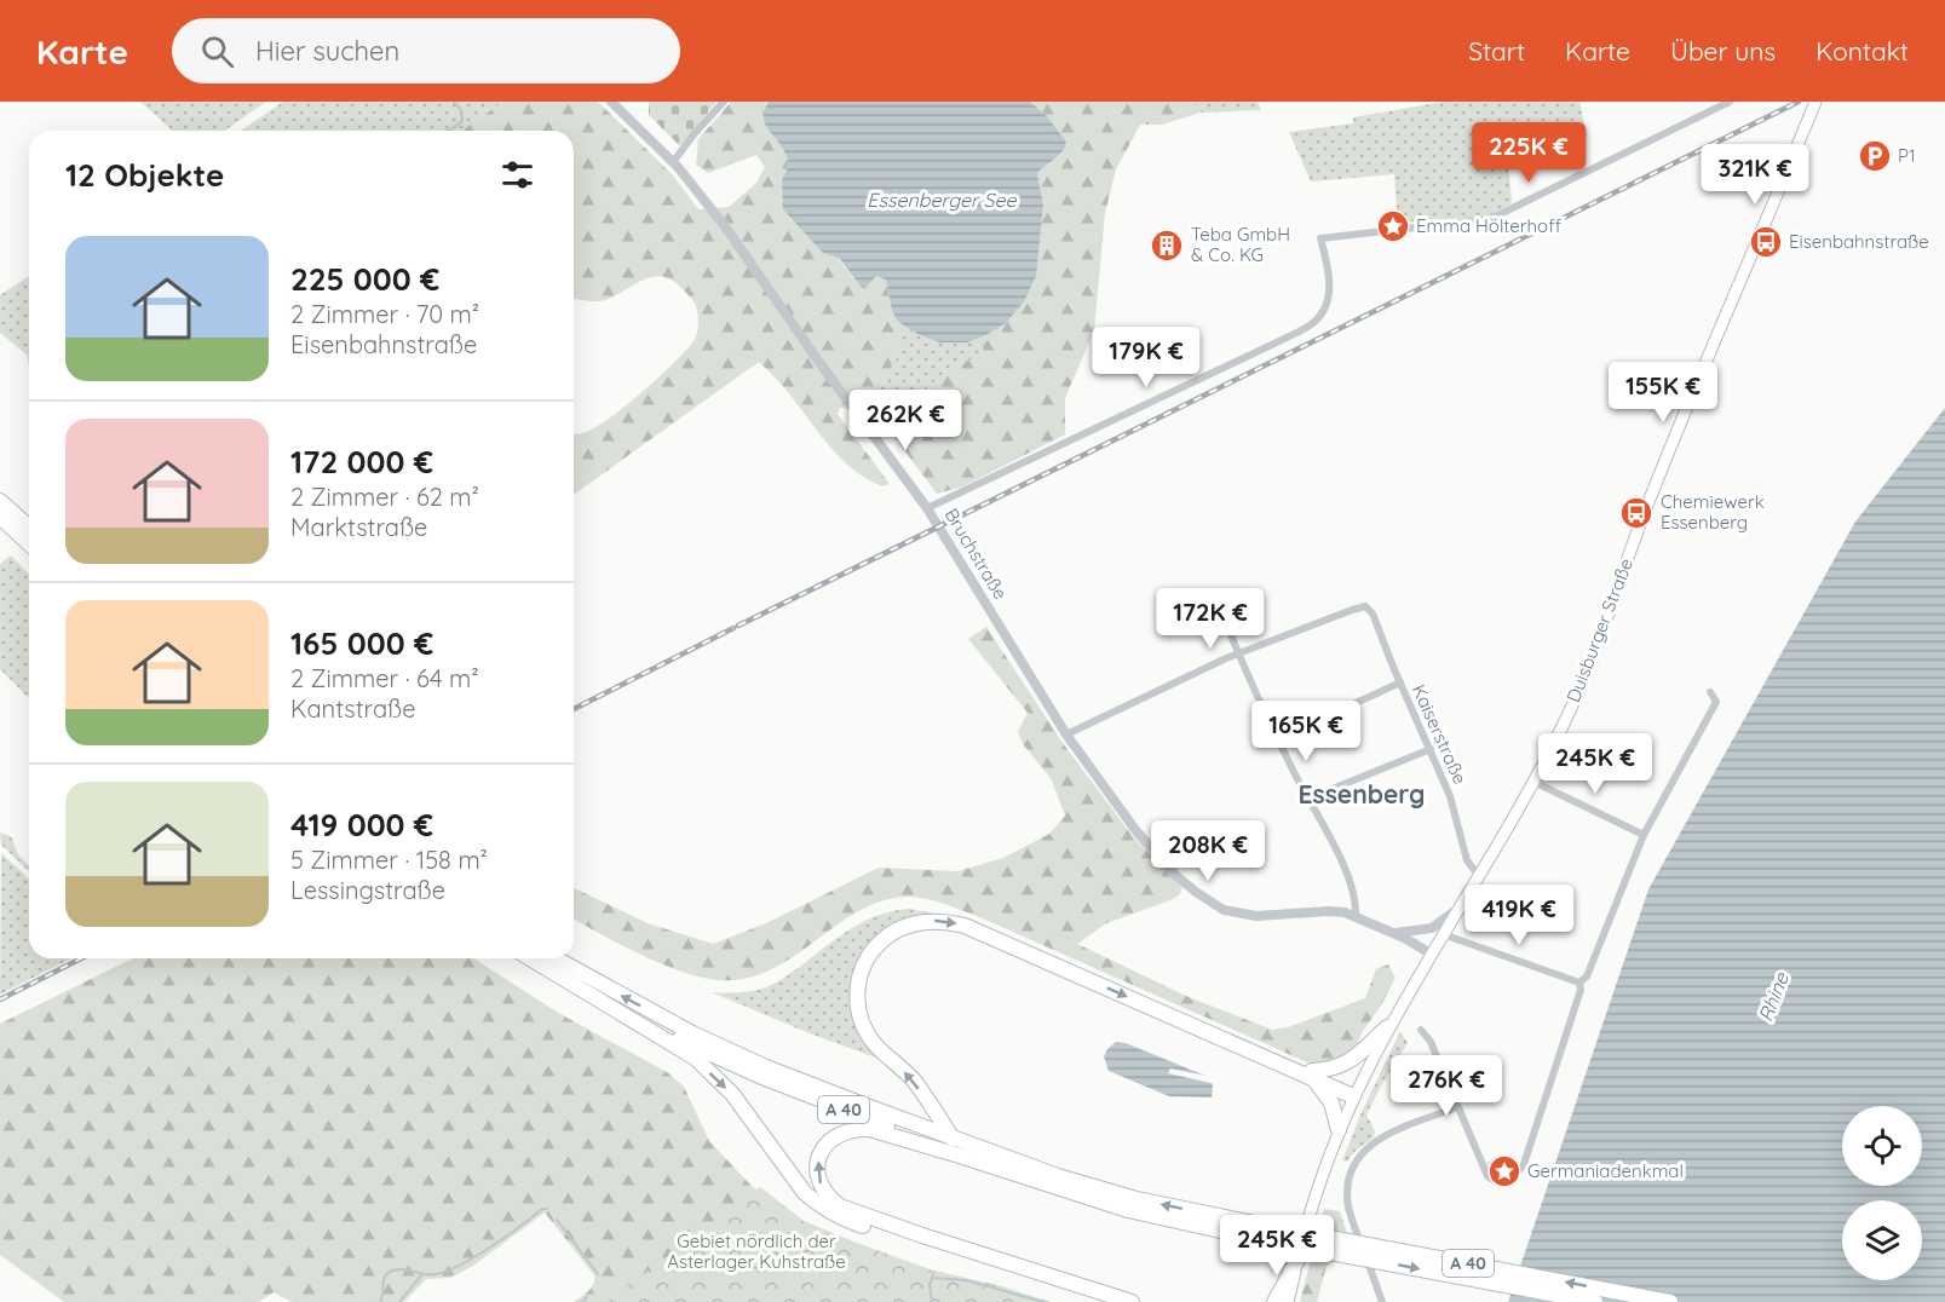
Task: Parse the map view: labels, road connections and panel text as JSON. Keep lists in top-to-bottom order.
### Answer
{
  "streets": {
    "highway": ["A 40"],
    "main road": ["Duisburger Straße"],
    "street": ["Bruchstraße", "Kaiserstraße"]
  },
  "crossings": [
    ["Duisburger Straße", "Kaiserstraße"]
  ],
  "districts": ["Essenberg"],
  "water": ["Essenberger See", "Rhine"],
  "parks": ["Gebiet nördlich der Asterlager Kuhstraße"],
  "places": {
    "parking": ["P1"],
    "place": ["Emma Hölterhoff", "Germaniadenkmal"],
    "bus stop": ["Eisenbahnstraße", "Chemiewerk Essenberg"],
    "building": ["Teba GmbH & Co. KG"]
  },
  "page": {
    "header": "Karte",
    "search": "Hier suchen",
    "nav": [
      "Start",
      "Karte",
      "Über uns",
      "Kontakt"
    ],
    "price": [
      "225K €",
      "321K €",
      "179K €",
      "155K €",
      "262K €",
      "172K €",
      "165K €",
      "245K €",
      "208K €",
      "419K €",
      "276K €",
      "245K €"
    ],
    "heading": "12 Objekte",
    "list": [
      {
        "name": "225 000 €",
        "note": "2 Zimmer · 70 m² · Eisenbahnstraße"
      },
      {
        "name": "172 000 €",
        "note": "2 Zimmer · 62 m² · Marktstraße"
      },
      {
        "name": "165 000 €",
        "note": "2 Zimmer · 64 m² · Kantstraße"
      },
      {
        "name": "419 000 €",
        "note": "5 Zimmer · 158 m² · Lessingstraße"
      }
    ]
  }
}
